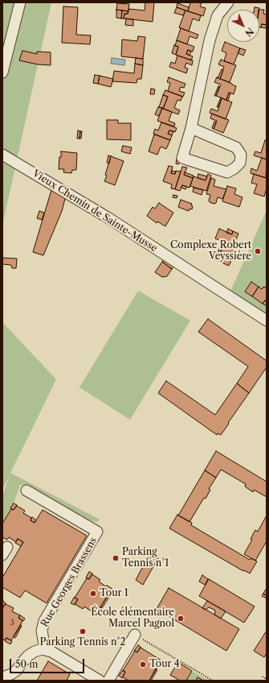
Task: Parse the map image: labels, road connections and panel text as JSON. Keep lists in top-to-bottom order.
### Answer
{
  "streets": {
    "street": ["Vieux Chemin de Sainte-Musse", "Rue Georges Brassens"]
  },
  "places": [
    "Complexe Robert Veyssière",
    "Parking Tennis n°1",
    "Tour 1",
    "École élémentaire Marcel Pagnol",
    "Parking Tennis n°2",
    "Tour 4"
  ],
  "house_numbers": ["3"],
  "scale_bar": "50 m",
  "north": "bottom right"
}
